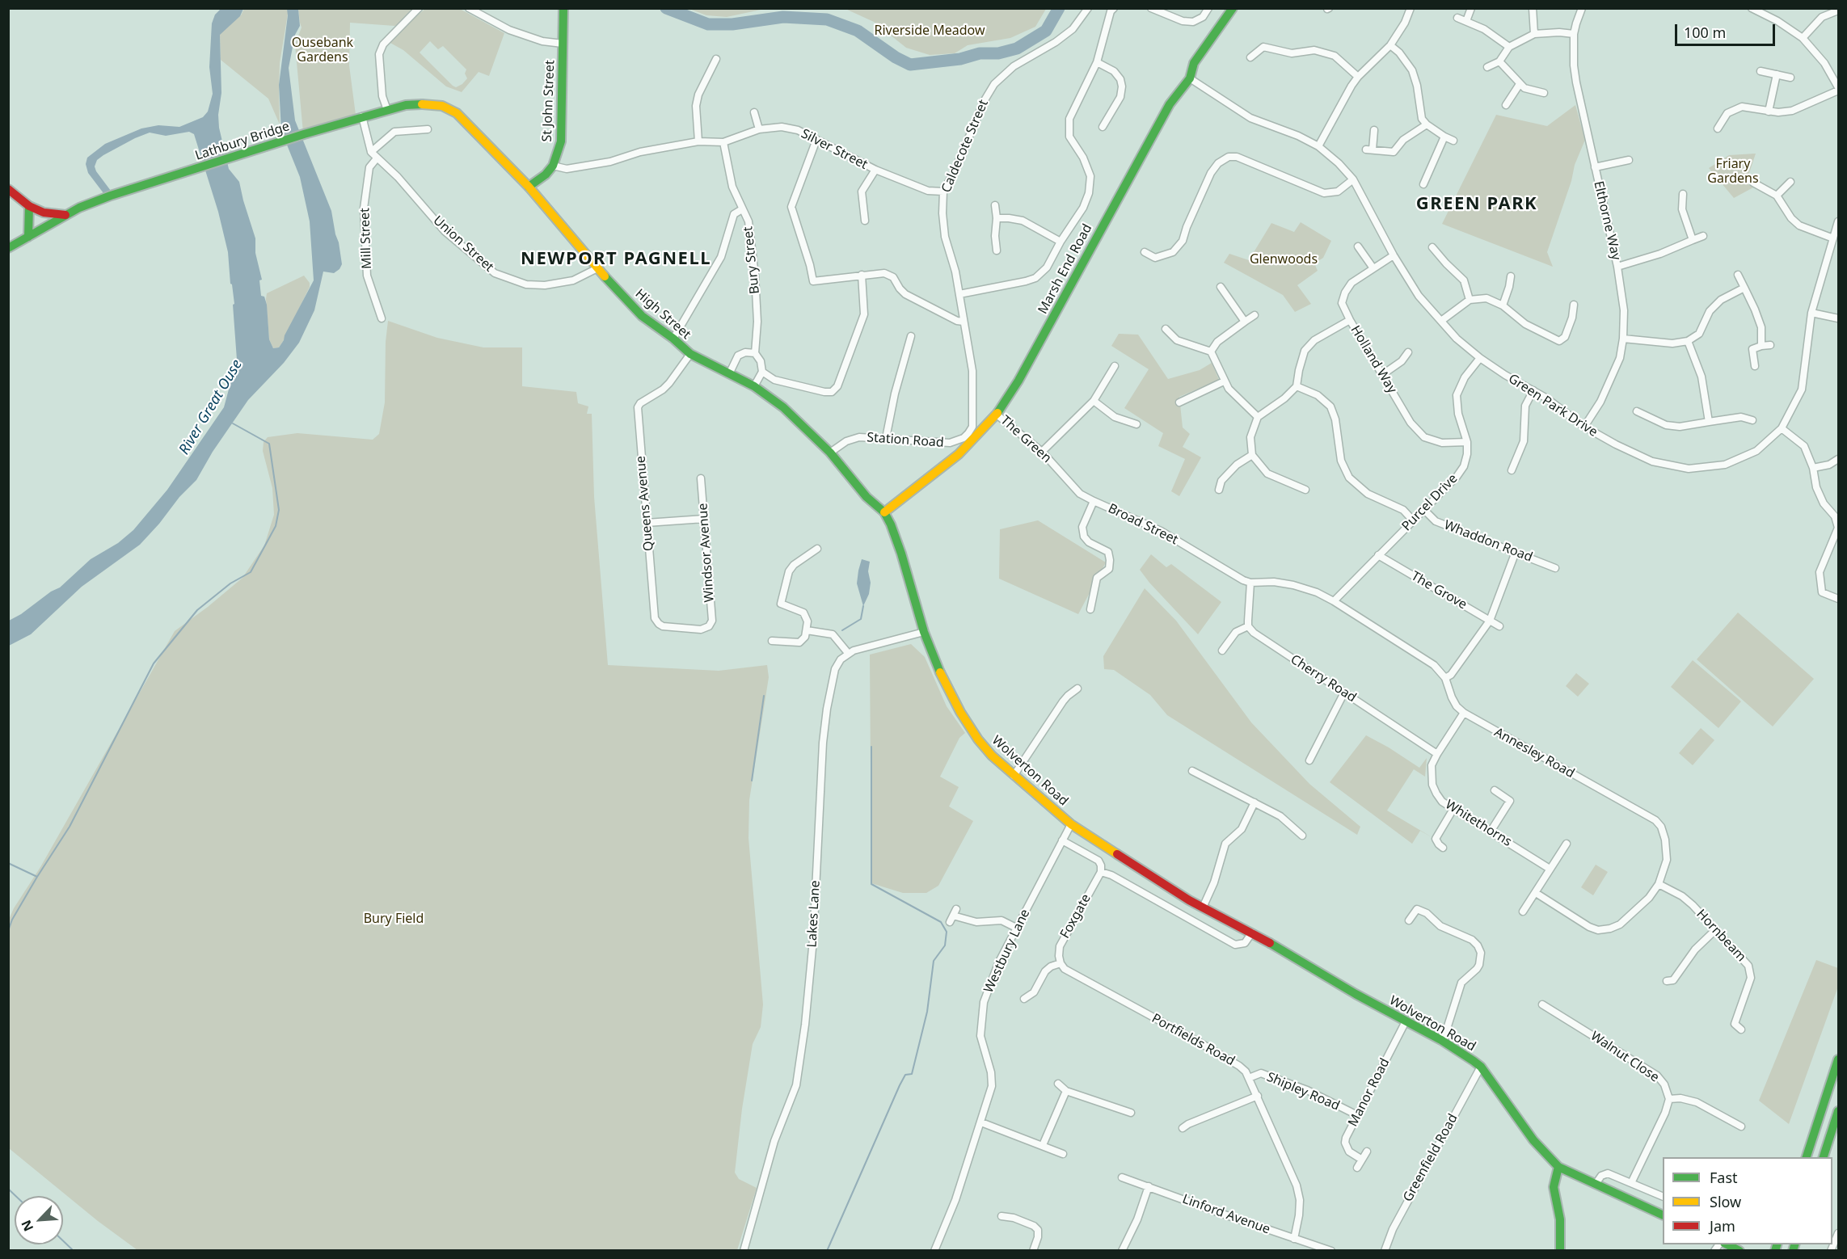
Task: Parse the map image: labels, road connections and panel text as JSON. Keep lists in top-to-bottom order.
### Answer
{
  "streets": {
    "main road": [
      "St John Street",
      "Lathbury Bridge",
      "Marsh End Road",
      "High Street",
      "Wolverton Road"
    ],
    "street": [
      "Caldecote Street",
      "Silver Street",
      "Elthorne Way",
      "Mill Street",
      "Union Street",
      "Bury Street",
      "Holland Way",
      "Green Park Drive",
      "The Green",
      "Station Road",
      "Purcel Drive",
      "Queens Avenue",
      "Broad Street",
      "Whaddon Road",
      "Windsor Avenue",
      "The Grove",
      "Cherry Road",
      "Annesley Road",
      "Whitethorns",
      "Lakes Lane",
      "Foxgate",
      "Hornbeam",
      "Westbury Lane",
      "Portfields Road",
      "Walnut Close",
      "Shipley Road",
      "Manor Road",
      "Greenfield Road",
      "Linford Avenue"
    ]
  },
  "crossings": [
    ["St John Street", "Silver Street"],
    ["St John Street", "High Street"],
    ["Lathbury Bridge", "High Street"],
    ["Caldecote Street", "Silver Street"],
    ["Caldecote Street", "Station Road"],
    ["Silver Street", "Bury Street"],
    ["Elthorne Way", "Green Park Drive"],
    ["Mill Street", "Union Street"],
    ["Union Street", "High Street"],
    ["Bury Street", "High Street"],
    ["Marsh End Road", "High Street"],
    ["Marsh End Road", "Green Park Drive"],
    ["Marsh End Road", "The Green"],
    ["Marsh End Road", "Wolverton Road"],
    ["High Street", "Station Road"],
    ["High Street", "Queens Avenue"],
    ["High Street", "Wolverton Road"],
    ["Holland Way", "Green Park Drive"],
    ["Holland Way", "Purcel Drive"],
    ["Green Park Drive", "Purcel Drive"],
    ["The Green", "Broad Street"],
    ["Purcel Drive", "Whaddon Road"],
    ["Purcel Drive", "The Grove"],
    ["Purcel Drive", "Annesley Road"],
    ["Queens Avenue", "Windsor Avenue"],
    ["Broad Street", "Annesley Road"],
    ["Cherry Road", "Whitethorns"],
    ["Annesley Road", "Whitethorns"],
    ["Annesley Road", "Hornbeam"],
    ["Wolverton Road", "Westbury Lane"],
    ["Wolverton Road", "Manor Road"],
    ["Wolverton Road", "Greenfield Road"],
    ["Foxgate", "Portfields Road"],
    ["Portfields Road", "Shipley Road"],
    ["Portfields Road", "Linford Avenue"],
    ["Shipley Road", "Manor Road"]
  ],
  "districts": ["GREEN PARK", "NEWPORT PAGNELL"],
  "water": ["River Great Ouse"],
  "parks": [
    "Riverside Meadow",
    "Ousebank Gardens",
    "Friary Gardens",
    "Glenwoods",
    "Bury Field"
  ],
  "legend": ["Fast", "Slow", "Jam"],
  "scale_bar": "100 m",
  "north": "bottom left"
}
